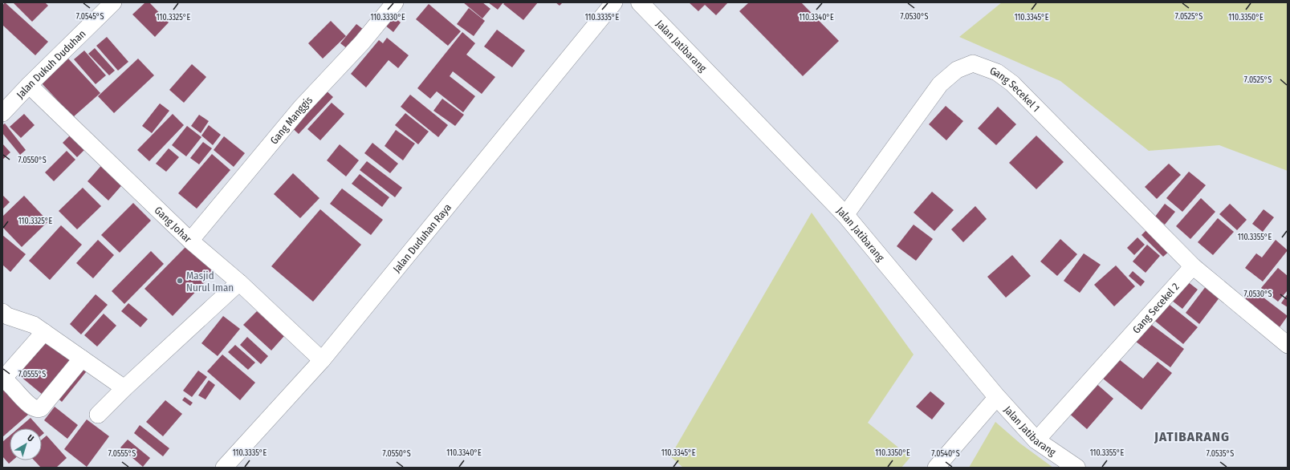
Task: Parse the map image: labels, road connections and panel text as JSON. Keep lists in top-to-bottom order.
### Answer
{
  "streets": {
    "street": [
      "Jalan Jatibarang",
      "Jalan Dukuh Duduhan",
      "Gang Secekel 1",
      "Gang Manggis",
      "Gang Johar",
      "Jalan Duduhan Raya",
      "Gang Secekel 2"
    ]
  },
  "crossings": [
    ["Jalan Jatibarang", "Gang Secekel 1"],
    ["Jalan Jatibarang", "Gang Secekel 2"],
    ["Jalan Dukuh Duduhan", "Gang Johar"],
    ["Gang Secekel 1", "Gang Secekel 2"],
    ["Gang Manggis", "Gang Johar"],
    ["Gang Johar", "Jalan Duduhan Raya"]
  ],
  "districts": ["JATIBARANG"],
  "places": ["Masjid Nurul Iman"],
  "north": "top right",
  "coordinates": [
    "7.0545°S",
    "7.0530°S",
    "7.0525°S",
    "110.3325°E",
    "110.3335°E",
    "110.3340°E",
    "110.3330°E",
    "110.3345°E",
    "110.3350°E",
    "7.0550°S",
    "110.3355°E",
    "7.0555°S",
    "7.0540°S",
    "7.0535°S"
  ]
}
